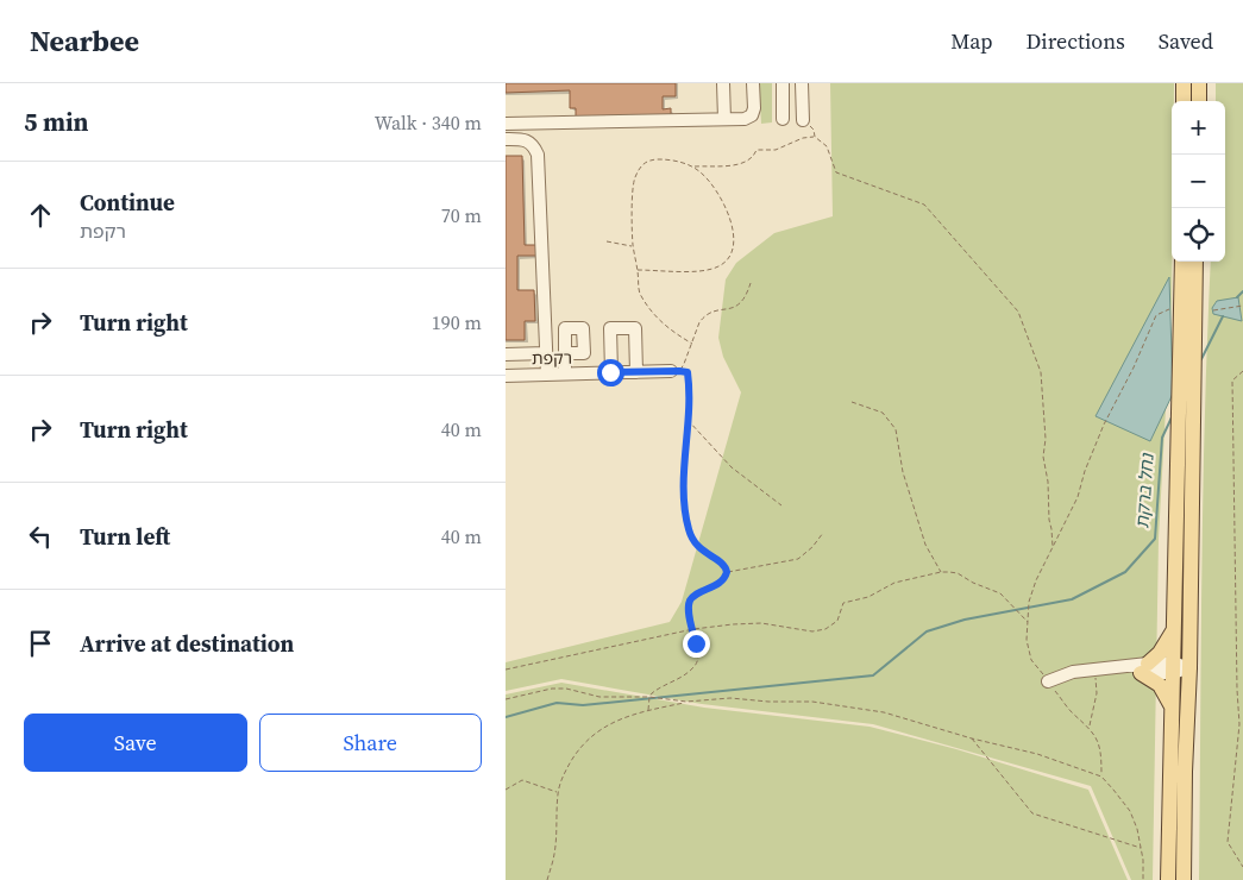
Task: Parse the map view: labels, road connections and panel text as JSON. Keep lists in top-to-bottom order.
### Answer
{
  "streets": {
    "street": ["רקפת"]
  },
  "water": ["נחל ברקת"],
  "page": {
    "header": "Nearbee",
    "nav": ["Map", "Directions", "Saved"],
    "heading": ["5 min", "Walk · 340 m"],
    "map_buttons": ["+", "−"],
    "list": [
      ["Continue", "רקפת", "70 m"],
      ["Turn right", "190 m"],
      ["Turn right", "40 m"],
      ["Turn left", "40 m"],
      "Arrive at destination"
    ],
    "buttons": ["Save", "Share"]
  }
}
